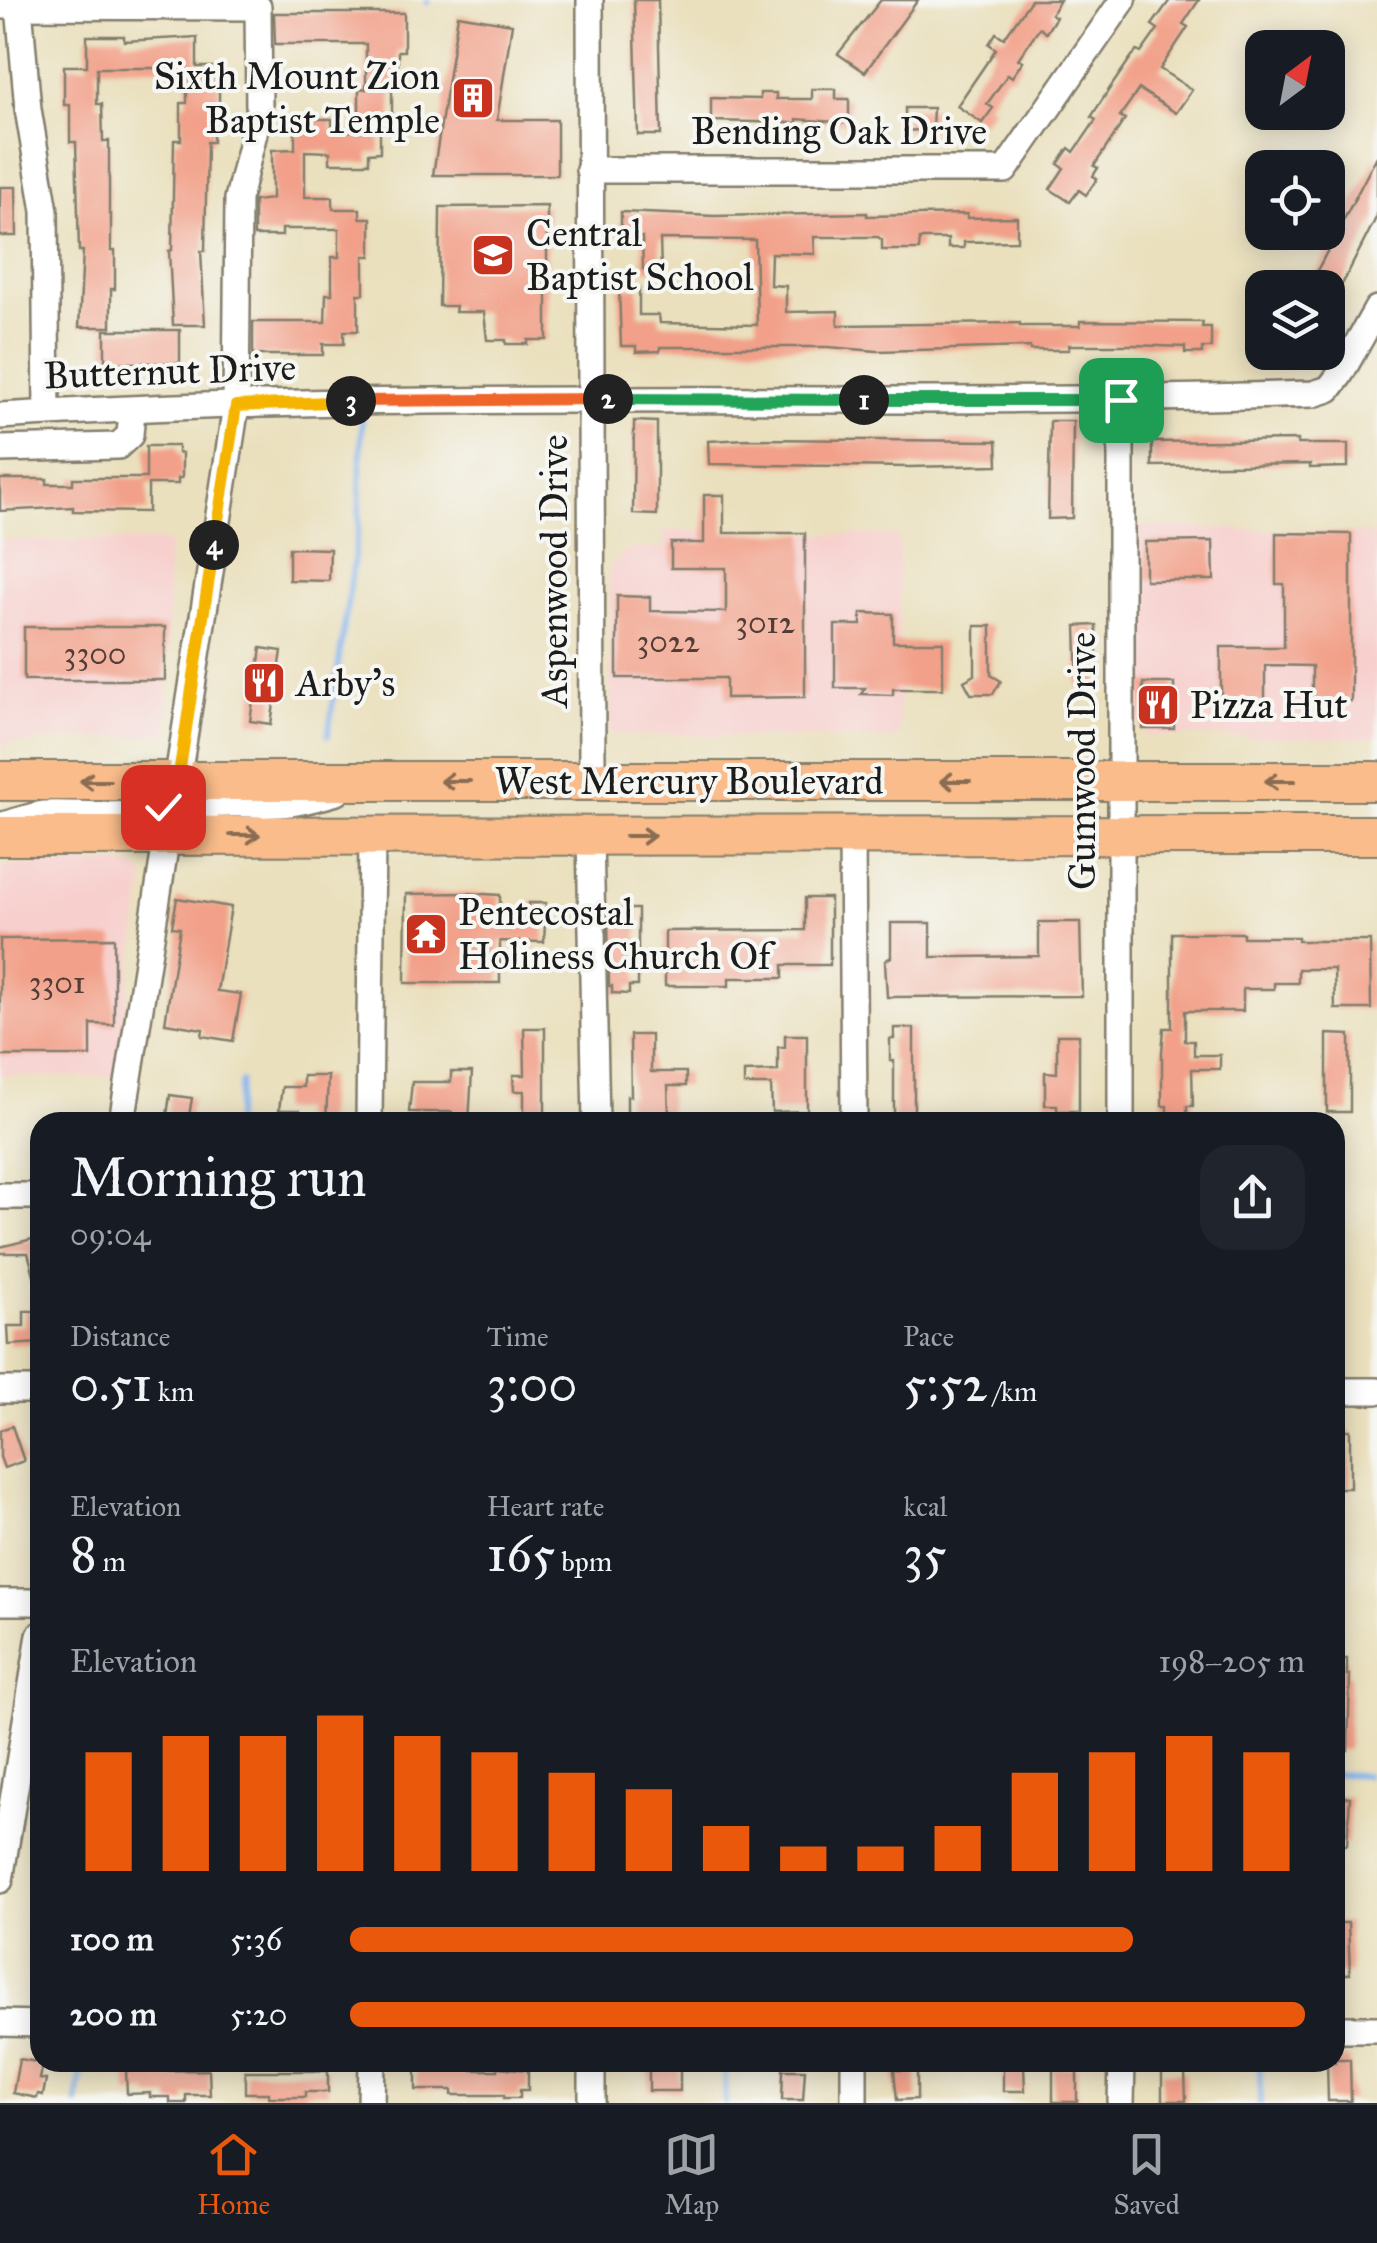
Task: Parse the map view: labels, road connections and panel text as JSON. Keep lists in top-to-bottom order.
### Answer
{
  "streets": {
    "highway": ["West Mercury Boulevard"],
    "street": [
      "Bending Oak Drive",
      "Butternut Drive",
      "Aspenwood Drive",
      "Gumwood Drive"
    ]
  },
  "crossings": [
    ["Bending Oak Drive", "Aspenwood Drive"],
    ["Butternut Drive", "Aspenwood Drive"],
    ["Butternut Drive", "Gumwood Drive"],
    ["Aspenwood Drive", "West Mercury Boulevard"],
    ["Gumwood Drive", "West Mercury Boulevard"]
  ],
  "places": {
    "building": ["Sixth Mount Zion Baptist Temple"],
    "school or university": ["Central Baptist School"],
    "restaurant": ["Arby's", "Pizza Hut"],
    "temple": ["Pentecostal Holiness Church Of"]
  },
  "house_numbers": [
    "3012",
    "3022",
    "3300",
    "3301"
  ],
  "north": "top right",
  "page": {
    "pins": [
      "2",
      "1",
      "3",
      "4"
    ],
    "heading": ["Morning run", "09:04"],
    "stats": [
      ["Distance", "0.51 km"],
      ["Time", "3:00"],
      ["Pace", "5:52 /km"],
      ["Elevation", "8 m"],
      ["Heart rate", "165 bpm"],
      ["kcal", "35"]
    ],
    "chart": ["Elevation", "198–205 m"],
    "list": [
      {
        "name": "100 m",
        "note": "5:36"
      },
      {
        "name": "200 m",
        "note": "5:20"
      }
    ],
    "tabs": ["Home", "Map", "Saved"]
  }
}
